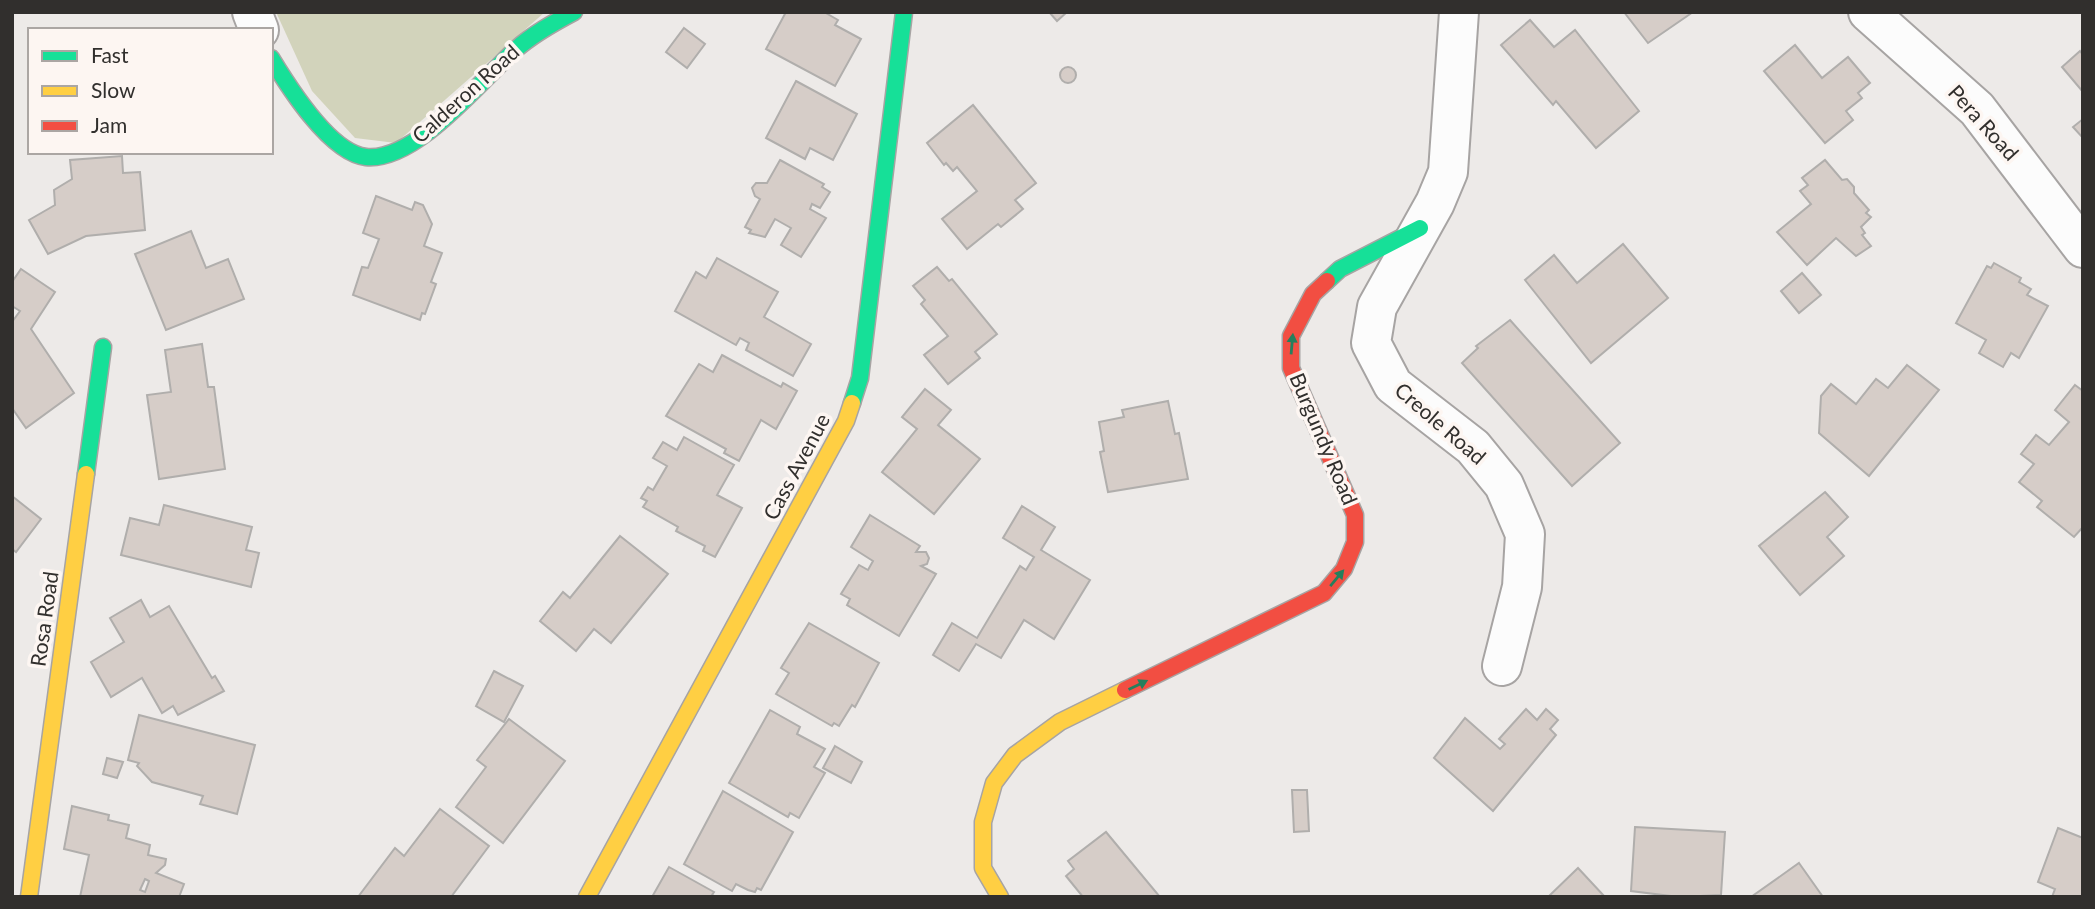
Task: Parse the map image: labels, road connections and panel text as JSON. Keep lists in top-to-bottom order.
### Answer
{
  "streets": {
    "street": [
      "Calderon Road",
      "Pera Road",
      "Creole Road",
      "Burgundy Road",
      "Cass Avenue",
      "Rosa Road"
    ]
  },
  "crossings": [
    ["Creole Road", "Burgundy Road"]
  ],
  "one_way": ["Burgundy Road"],
  "legend": ["Fast", "Slow", "Jam"]
}
